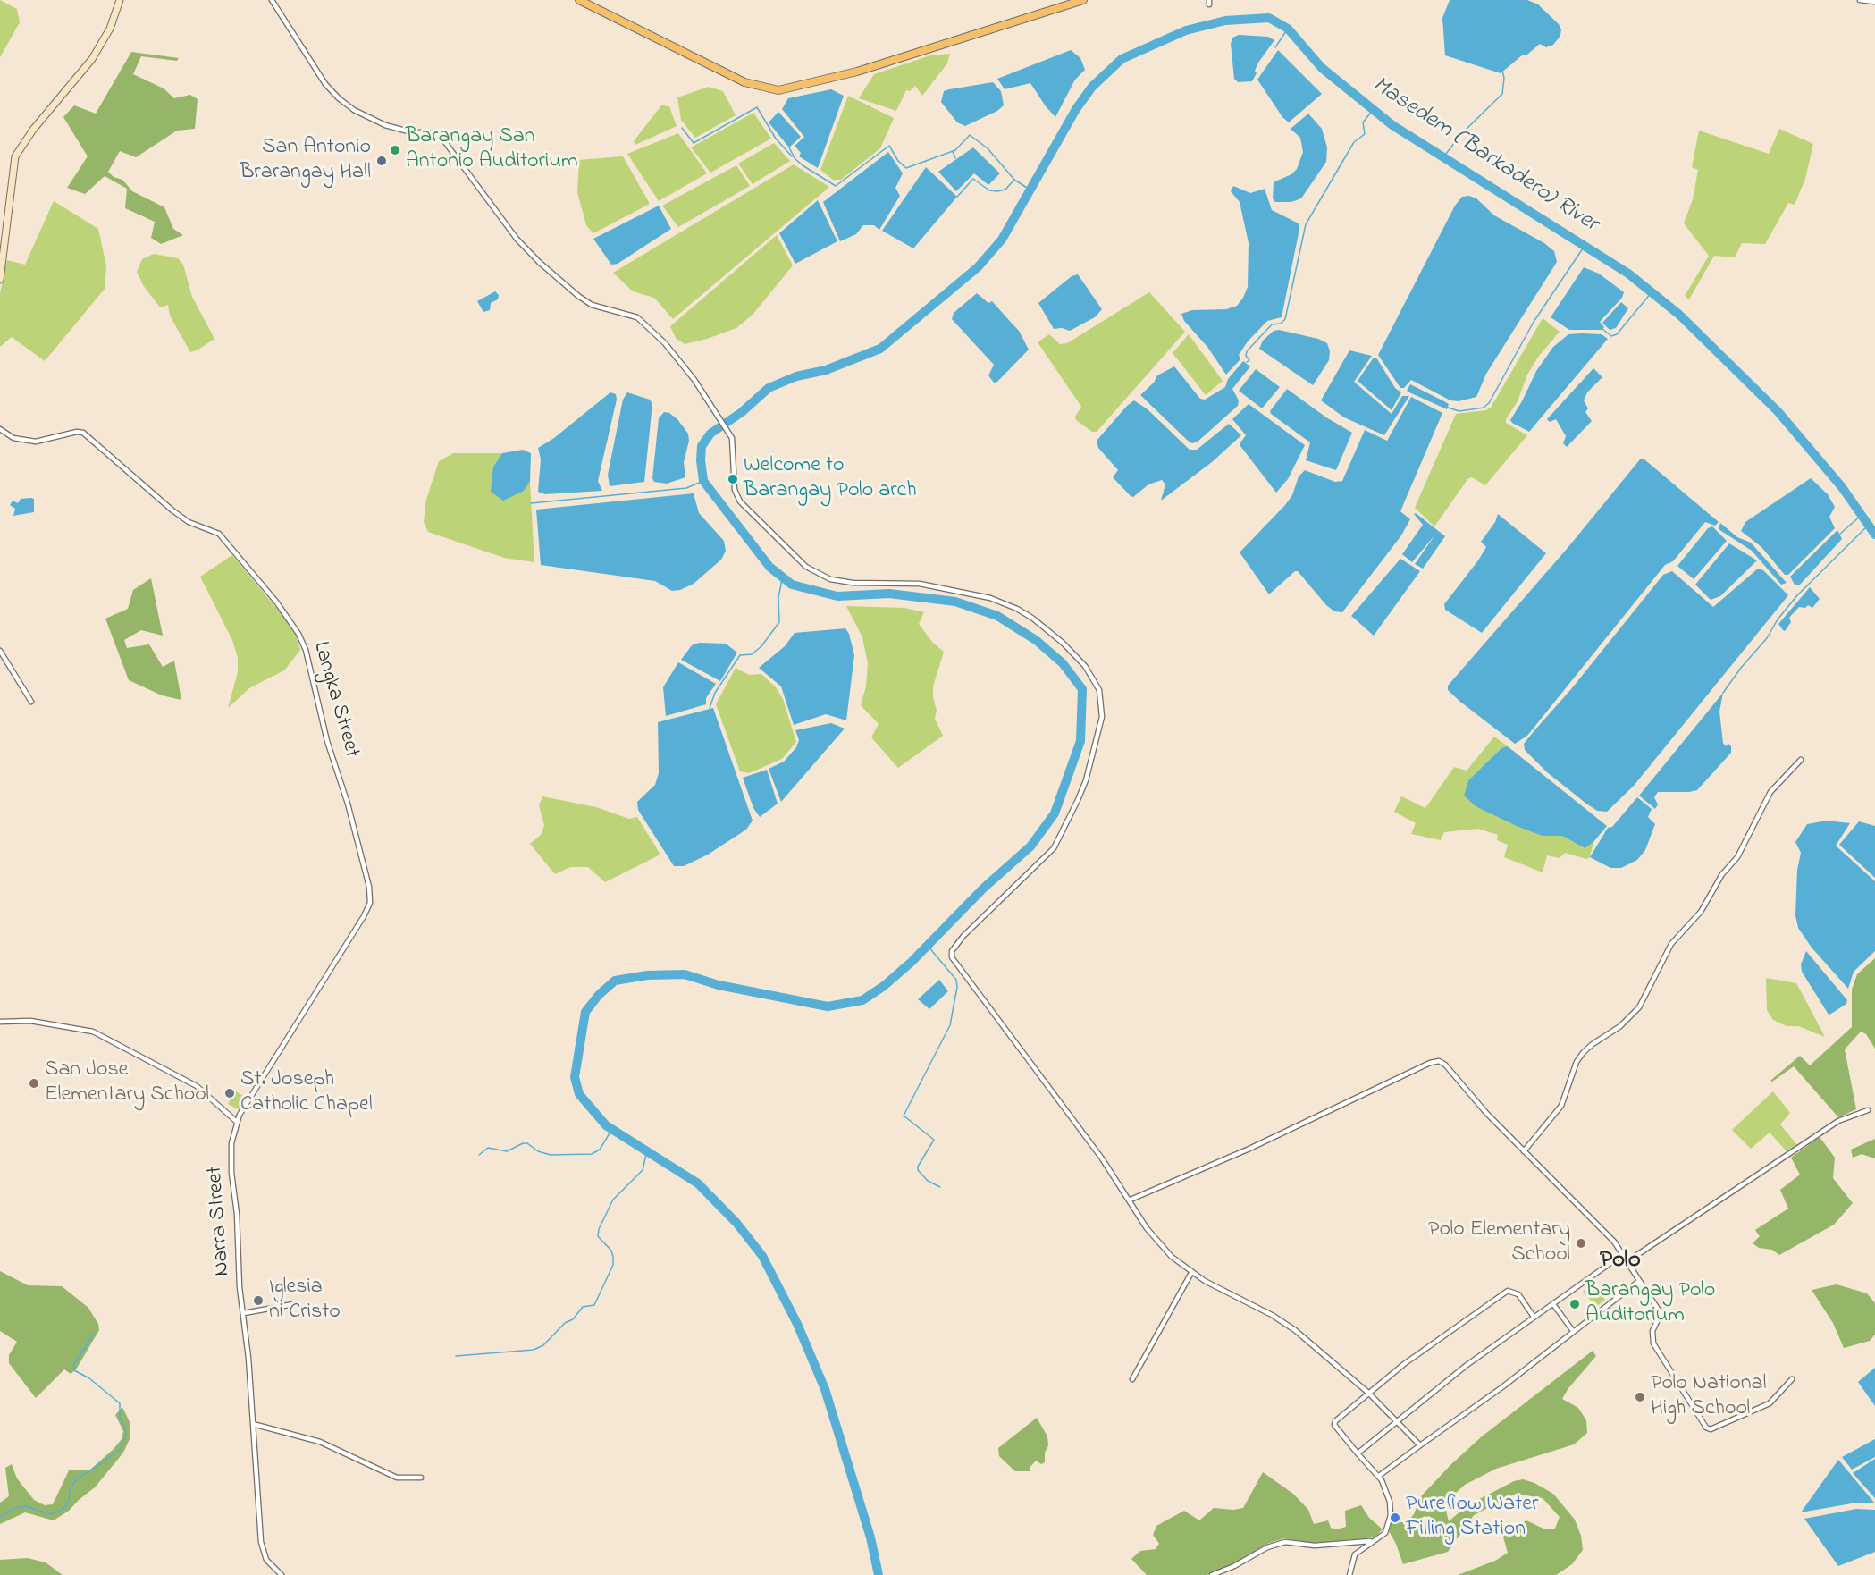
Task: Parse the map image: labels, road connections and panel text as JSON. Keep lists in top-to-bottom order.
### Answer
{
  "streets": {
    "street": ["Langka Street", "Narra Street"]
  },
  "crossings": [
    ["Langka Street", "Narra Street"]
  ],
  "districts": ["Polo"],
  "water": ["Masedem (Barkadero) River"],
  "places": [
    "Barangay San Antonio Auditorium",
    "San Antonio Brarangay Hall",
    "Welcome to Barangay Polo arch",
    "San Jose Elementary School",
    "St. Joseph Catholic Chapel",
    "Polo Elementary School",
    "Iglesia ni Cristo",
    "Barangay Polo Auditorium",
    "Polo National High School",
    "Pureflow Water Filling Station"
  ]
}
